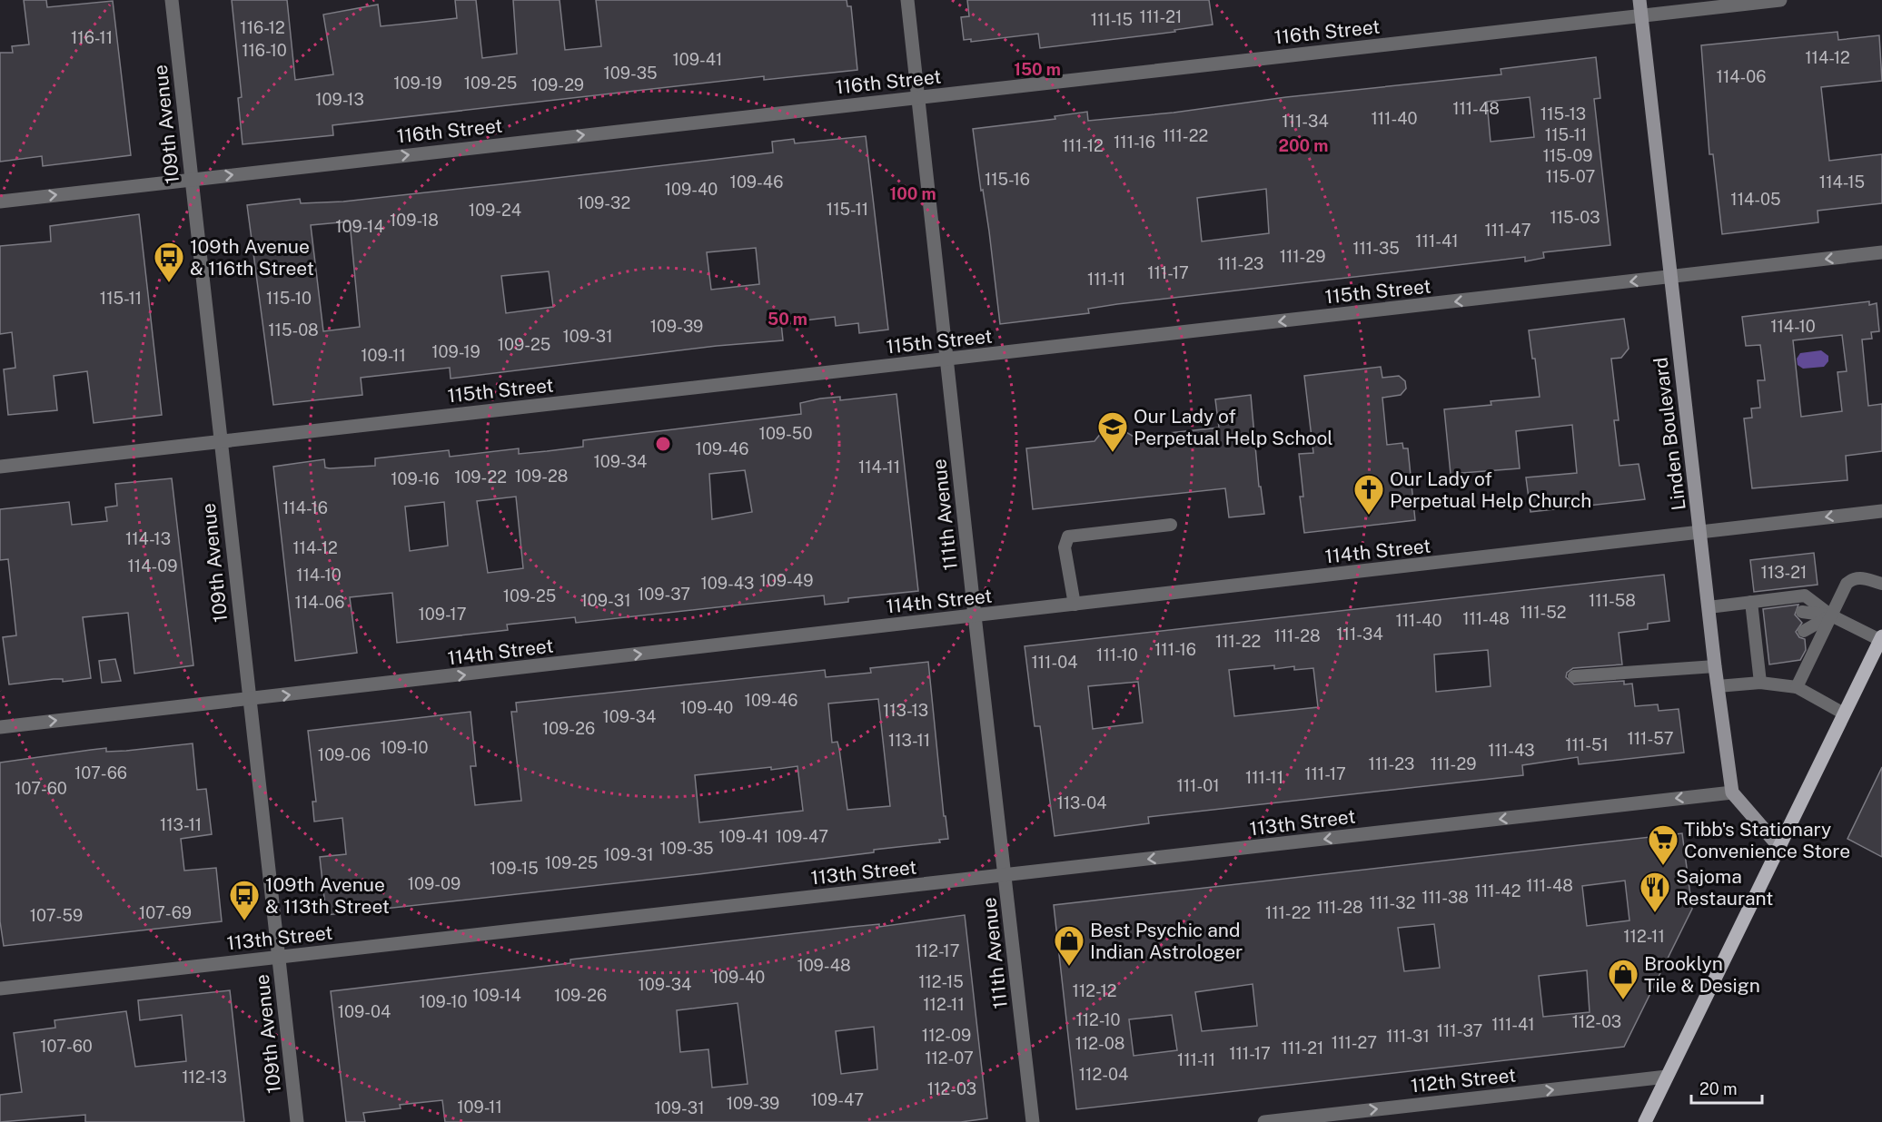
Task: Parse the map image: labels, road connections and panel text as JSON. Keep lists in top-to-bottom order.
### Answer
{
  "streets": {
    "main road": ["Linden Boulevard"],
    "street": [
      "116th Street",
      "109th Avenue",
      "115th Street",
      "111th Avenue",
      "114th Street",
      "113th Street",
      "112th Street"
    ]
  },
  "crossings": [
    ["116th Street", "109th Avenue"],
    ["116th Street", "Linden Boulevard"],
    ["116th Street", "111th Avenue"],
    ["109th Avenue", "115th Street"],
    ["109th Avenue", "114th Street"],
    ["109th Avenue", "113th Street"],
    ["115th Street", "Linden Boulevard"],
    ["115th Street", "111th Avenue"],
    ["Linden Boulevard", "114th Street"],
    ["Linden Boulevard", "113th Street"],
    ["111th Avenue", "114th Street"],
    ["111th Avenue", "113th Street"]
  ],
  "one_way": [
    "116th Street",
    "115th Street",
    "113th Street",
    "112th Street"
  ],
  "places": {
    "bus stop": ["109th Avenue & 116th Street", "109th Avenue & 113th Street"],
    "school or university": ["Our Lady of Perpetual Help School"],
    "church": ["Our Lady of Perpetual Help Church"],
    "supermarket": ["Tibb's Stationary Convenience Store"],
    "restaurant": ["Sajoma Restaurant"],
    "shop": ["Best Psychic and Indian Astrologer", "Brooklyn Tile & Design"]
  },
  "house_numbers": [
    "111-21",
    "111-15",
    "116-12",
    "116-11",
    "116-10",
    "114-12",
    "109-41",
    "109-35",
    "114-06",
    "109-19",
    "109-25",
    "109-29",
    "109-13",
    "111-48",
    "115-13",
    "111-40",
    "111-34",
    "115-11",
    "111-22",
    "111-16",
    "111-12",
    "115-09",
    "115-07",
    "115-16",
    "109-46",
    "114-15",
    "109-40",
    "114-05",
    "109-32",
    "115-11",
    "109-24",
    "115-03",
    "109-18",
    "109-14",
    "111-47",
    "111-41",
    "111-35",
    "111-29",
    "111-23",
    "111-17",
    "111-11",
    "115-11",
    "115-10",
    "109-39",
    "114-10",
    "115-08",
    "109-31",
    "109-25",
    "109-19",
    "109-11",
    "109-50",
    "109-46",
    "109-34",
    "114-11",
    "109-28",
    "109-22",
    "109-16",
    "114-16",
    "114-13",
    "114-12",
    "114-09",
    "113-21",
    "114-10",
    "109-49",
    "109-43",
    "109-37",
    "109-25",
    "109-31",
    "111-58",
    "114-06",
    "111-52",
    "109-17",
    "111-48",
    "111-40",
    "111-34",
    "111-28",
    "111-22",
    "111-16",
    "111-10",
    "111-04",
    "109-46",
    "109-40",
    "113-13",
    "109-34",
    "109-26",
    "111-57",
    "113-11",
    "111-51",
    "109-10",
    "111-43",
    "109-06",
    "111-23",
    "111-29",
    "107-66",
    "111-17",
    "111-11",
    "111-01",
    "107-60",
    "113-04",
    "113-11",
    "109-41",
    "109-47",
    "109-35",
    "109-31",
    "109-25",
    "109-15",
    "109-09",
    "111-48",
    "111-42",
    "111-38",
    "111-32",
    "111-28",
    "107-69",
    "111-22",
    "107-59",
    "112-11",
    "112-17",
    "109-48",
    "109-40",
    "112-15",
    "109-34",
    "112-12",
    "109-14",
    "109-26",
    "109-10",
    "112-11",
    "109-04",
    "112-10",
    "112-03",
    "111-41",
    "111-37",
    "112-09",
    "111-31",
    "111-27",
    "112-08",
    "107-60",
    "111-21",
    "111-17",
    "112-07",
    "111-11",
    "112-04",
    "112-13",
    "112-03",
    "109-47",
    "109-39",
    "109-11",
    "109-31"
  ],
  "scale_bar": "20 m",
  "rings": [
    "150 m",
    "200 m",
    "100 m",
    "50 m"
  ]
}
